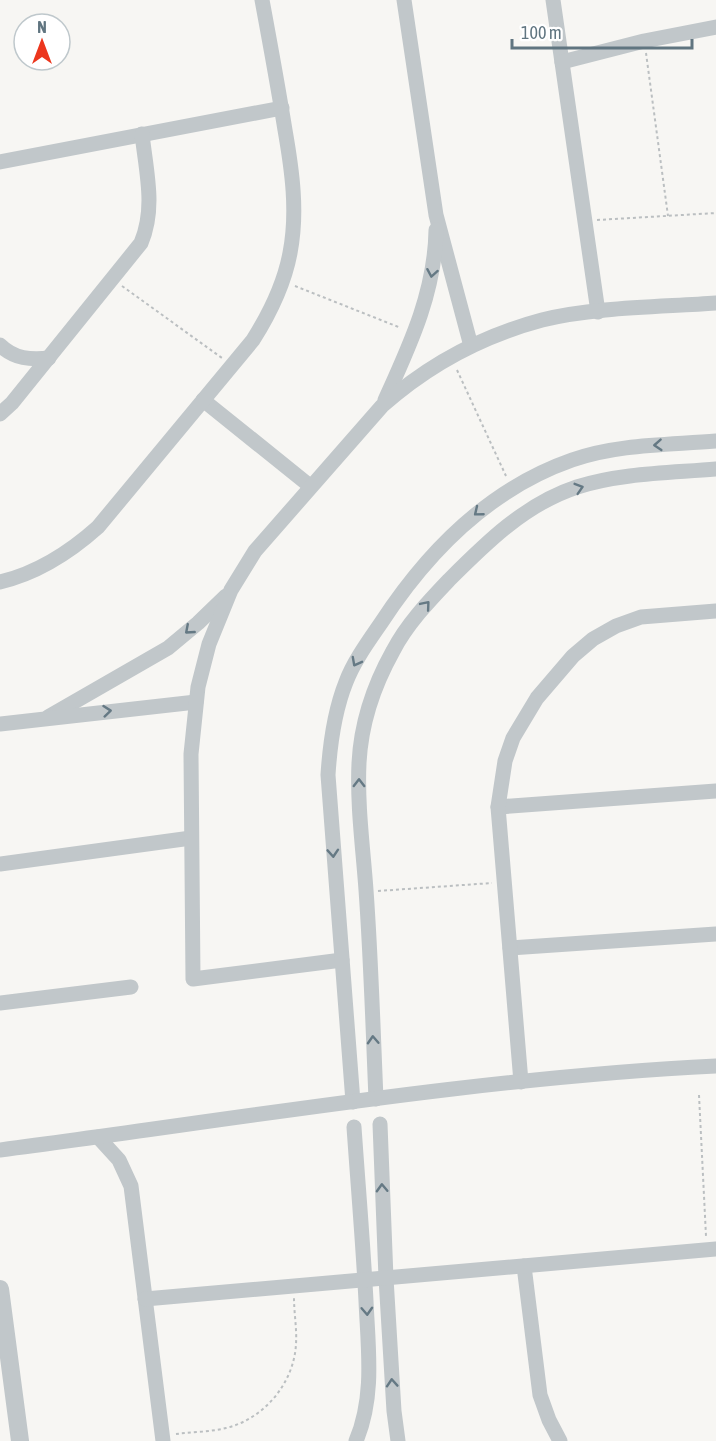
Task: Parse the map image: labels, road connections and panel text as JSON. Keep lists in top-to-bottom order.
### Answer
{
  "scale_bar": "100 m",
  "north": "top"
}
